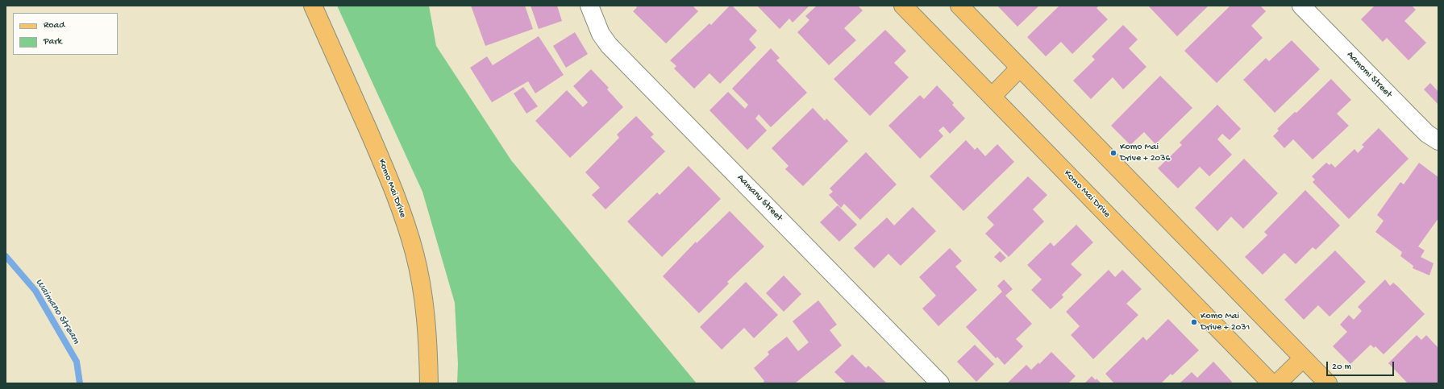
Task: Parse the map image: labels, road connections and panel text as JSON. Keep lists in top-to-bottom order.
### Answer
{
  "streets": {
    "main road": ["Komo Mai Drive"],
    "street": ["Aamomi Street", "Aamanu Street"]
  },
  "water": ["Waimano Stream"],
  "places": ["Komo Mai Drive + 2036", "Komo Mai Drive + 2031"],
  "legend": ["Road", "Park"],
  "scale_bar": "20 m"
}
